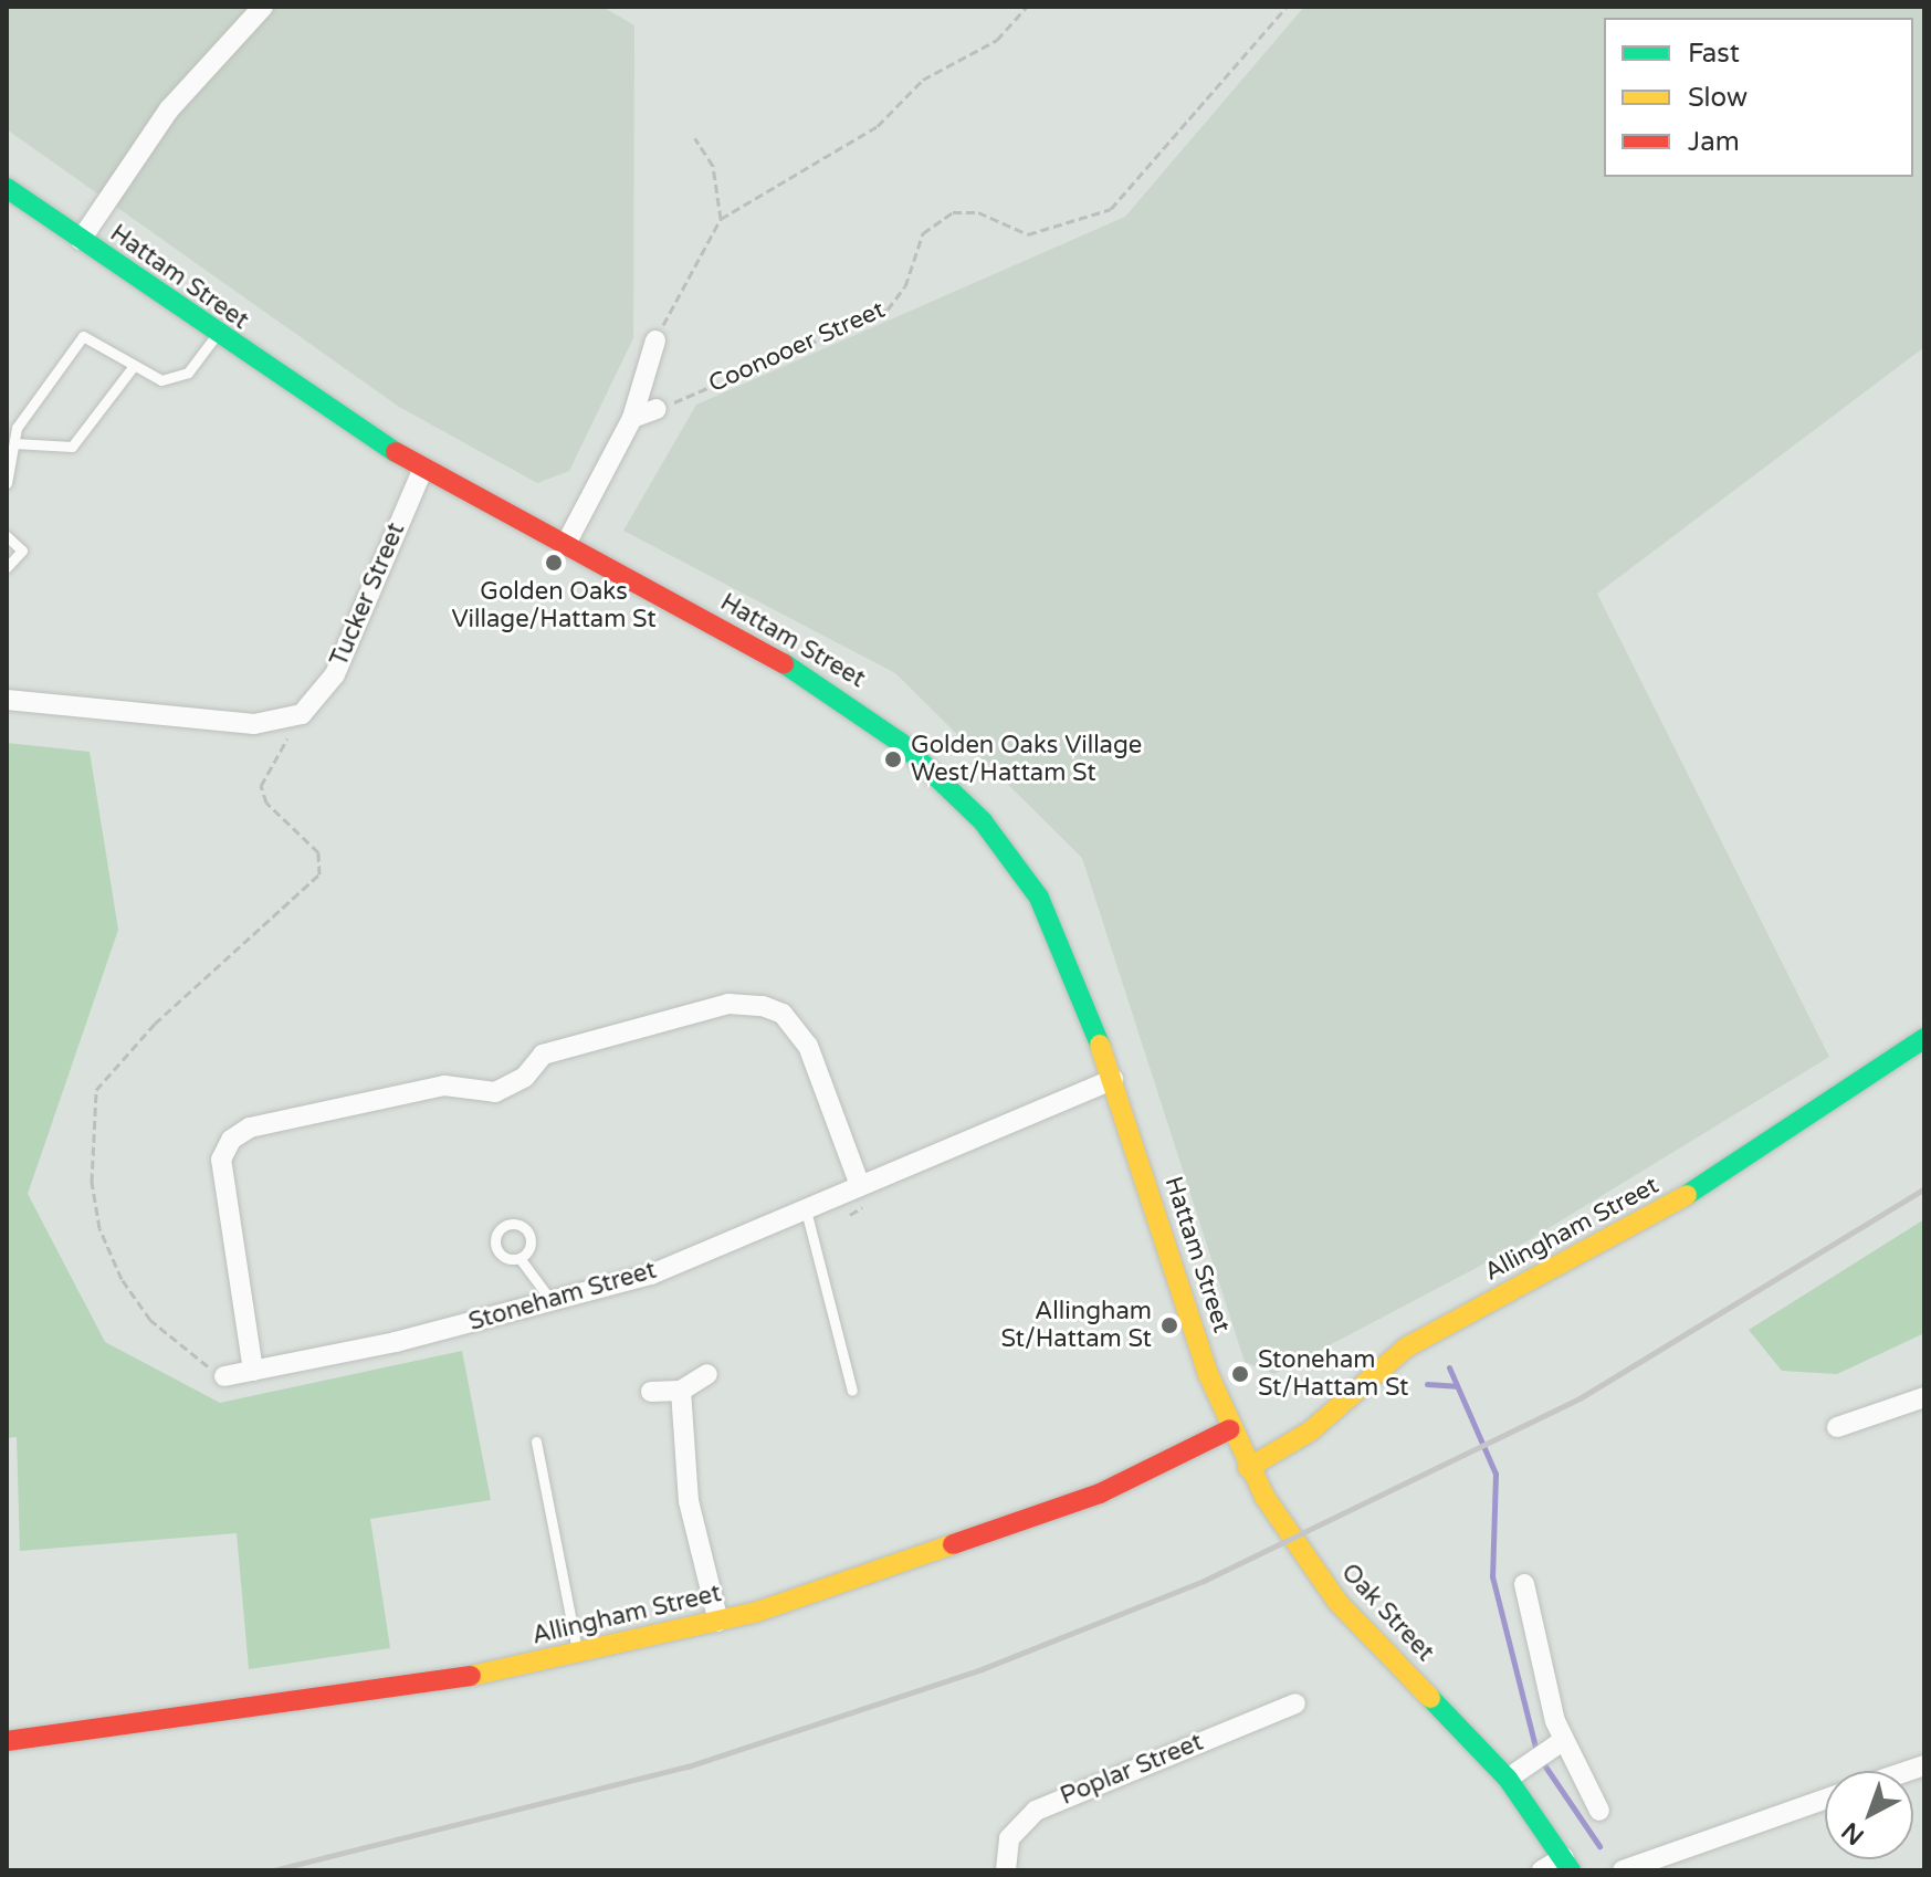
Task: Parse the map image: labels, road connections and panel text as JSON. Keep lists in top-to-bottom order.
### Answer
{
  "streets": {
    "main road": ["Hattam Street", "Allingham Street", "Oak Street"],
    "street": ["Tucker Street", "Stoneham Street", "Poplar Street"],
    "path": ["Coonooer Street"]
  },
  "crossings": [
    ["Hattam Street", "Tucker Street"],
    ["Hattam Street", "Allingham Street"],
    ["Hattam Street", "Stoneham Street"],
    ["Hattam Street", "Oak Street"],
    ["Allingham Street", "Oak Street"]
  ],
  "places": [
    "Golden Oaks Village/Hattam St",
    "Golden Oaks Village West/Hattam St",
    "Allingham St/Hattam St",
    "Stoneham St/Hattam St"
  ],
  "legend": ["Fast", "Slow", "Jam"],
  "north": "bottom left"
}
